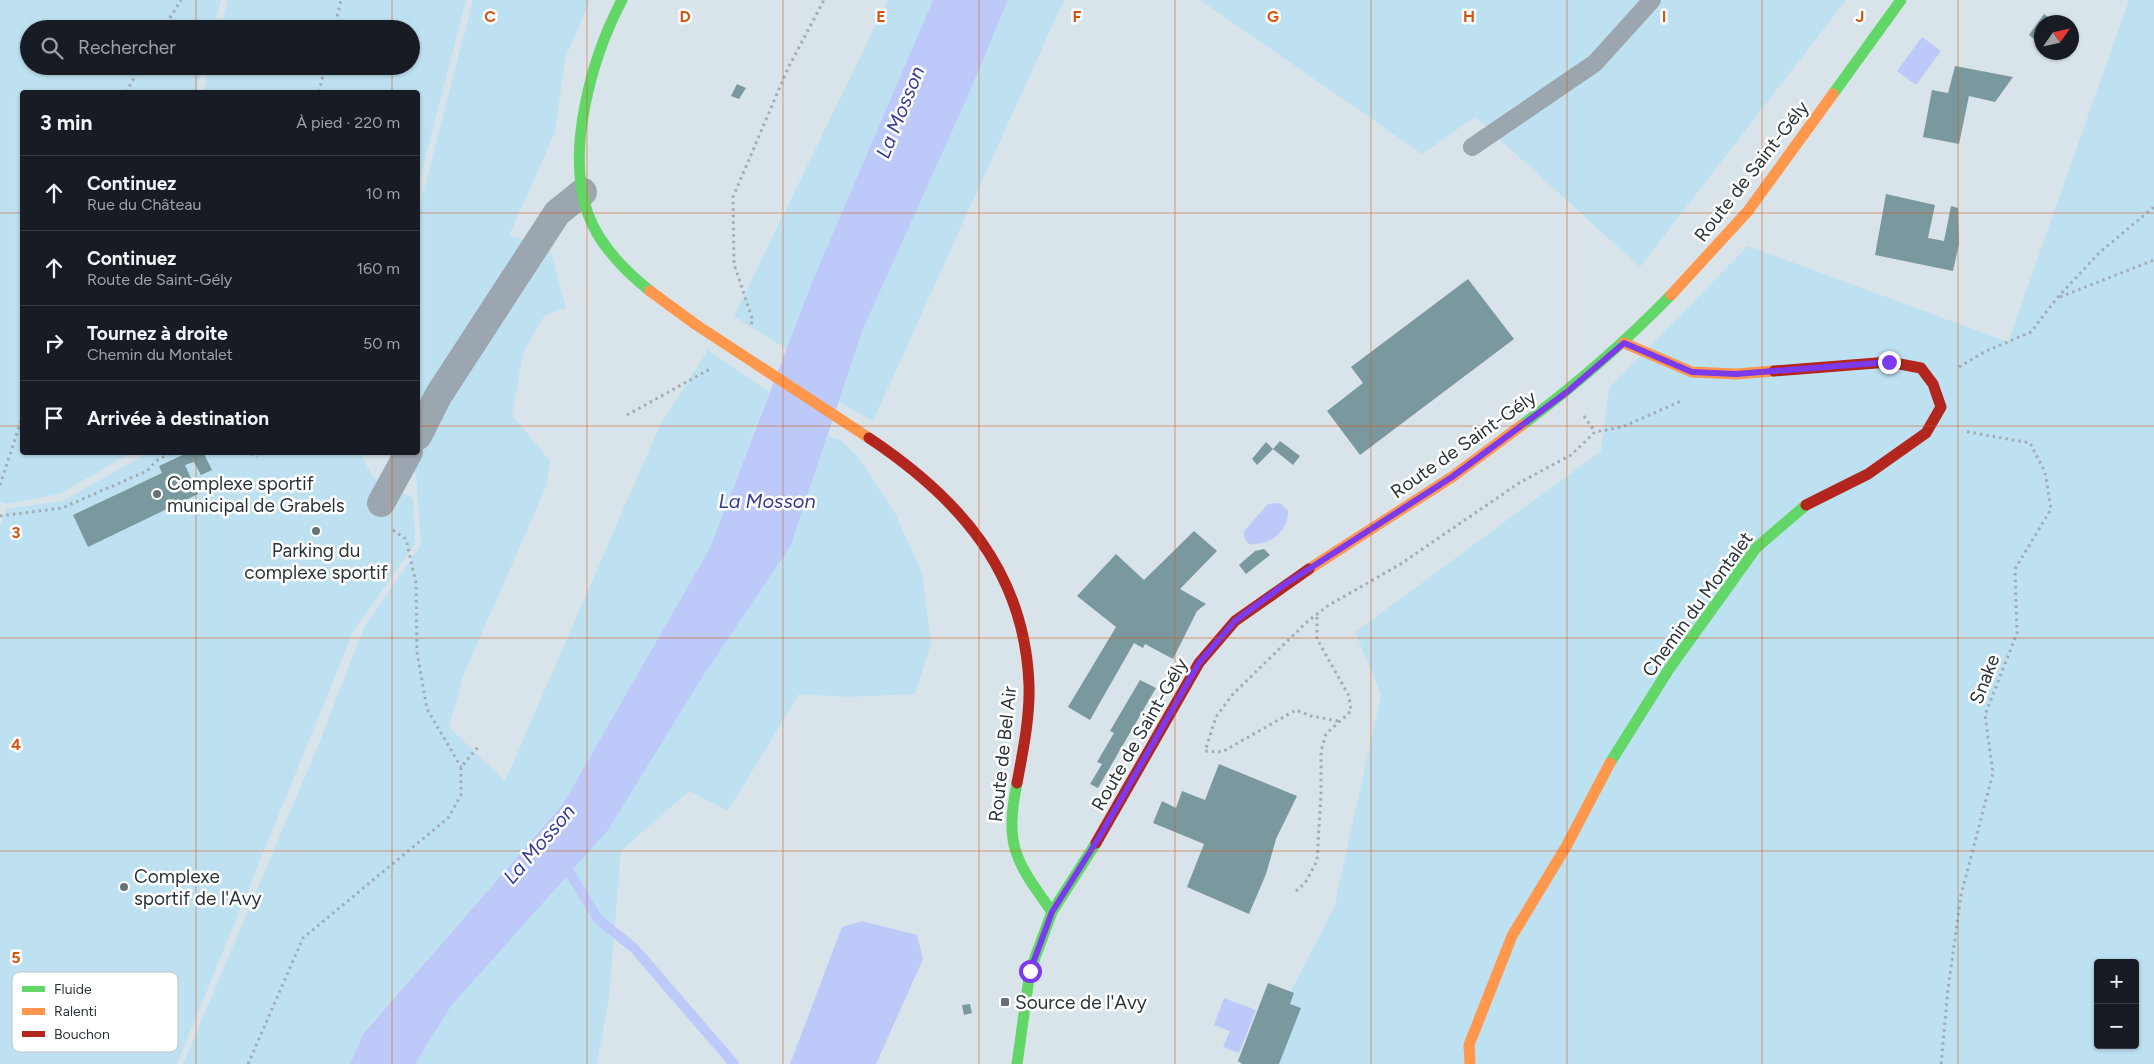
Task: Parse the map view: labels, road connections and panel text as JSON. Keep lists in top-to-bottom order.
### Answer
{
  "streets": {
    "street": ["Route de Saint-Gély", "Chemin du Montalet", "Route de Bel Air"],
    "path": ["Snake"]
  },
  "crossings": [
    ["Route de Saint-Gély", "Chemin du Montalet"],
    ["Route de Saint-Gély", "Route de Bel Air"],
    ["Chemin du Montalet", "Snake"]
  ],
  "water": ["La Mosson"],
  "places": {
    "other": ["Complexe sportif municipal de Grabels", "Parking du complexe sportif", "Complexe sportif de l'Avy"],
    "transit": ["Source de l'Avy"]
  },
  "legend": ["Fluide", "Ralenti", "Bouchon"],
  "north": "top right",
  "page": {
    "search": "Rechercher",
    "heading": ["3 min", "À pied · 220 m"],
    "list": [
      ["Continuez", "Rue du Château", "10 m"],
      ["Continuez", "Route de Saint-Gély", "160 m"],
      ["Tournez à droite", "Chemin du Montalet", "50 m"],
      "Arrivée à destination"
    ],
    "map_buttons": ["+", "−"]
  },
  "grid": {
    "columns": [
      "C",
      "D",
      "E",
      "F",
      "G",
      "H",
      "I",
      "J"
    ],
    "rows": ["3", "4", "5"]
  }
}
